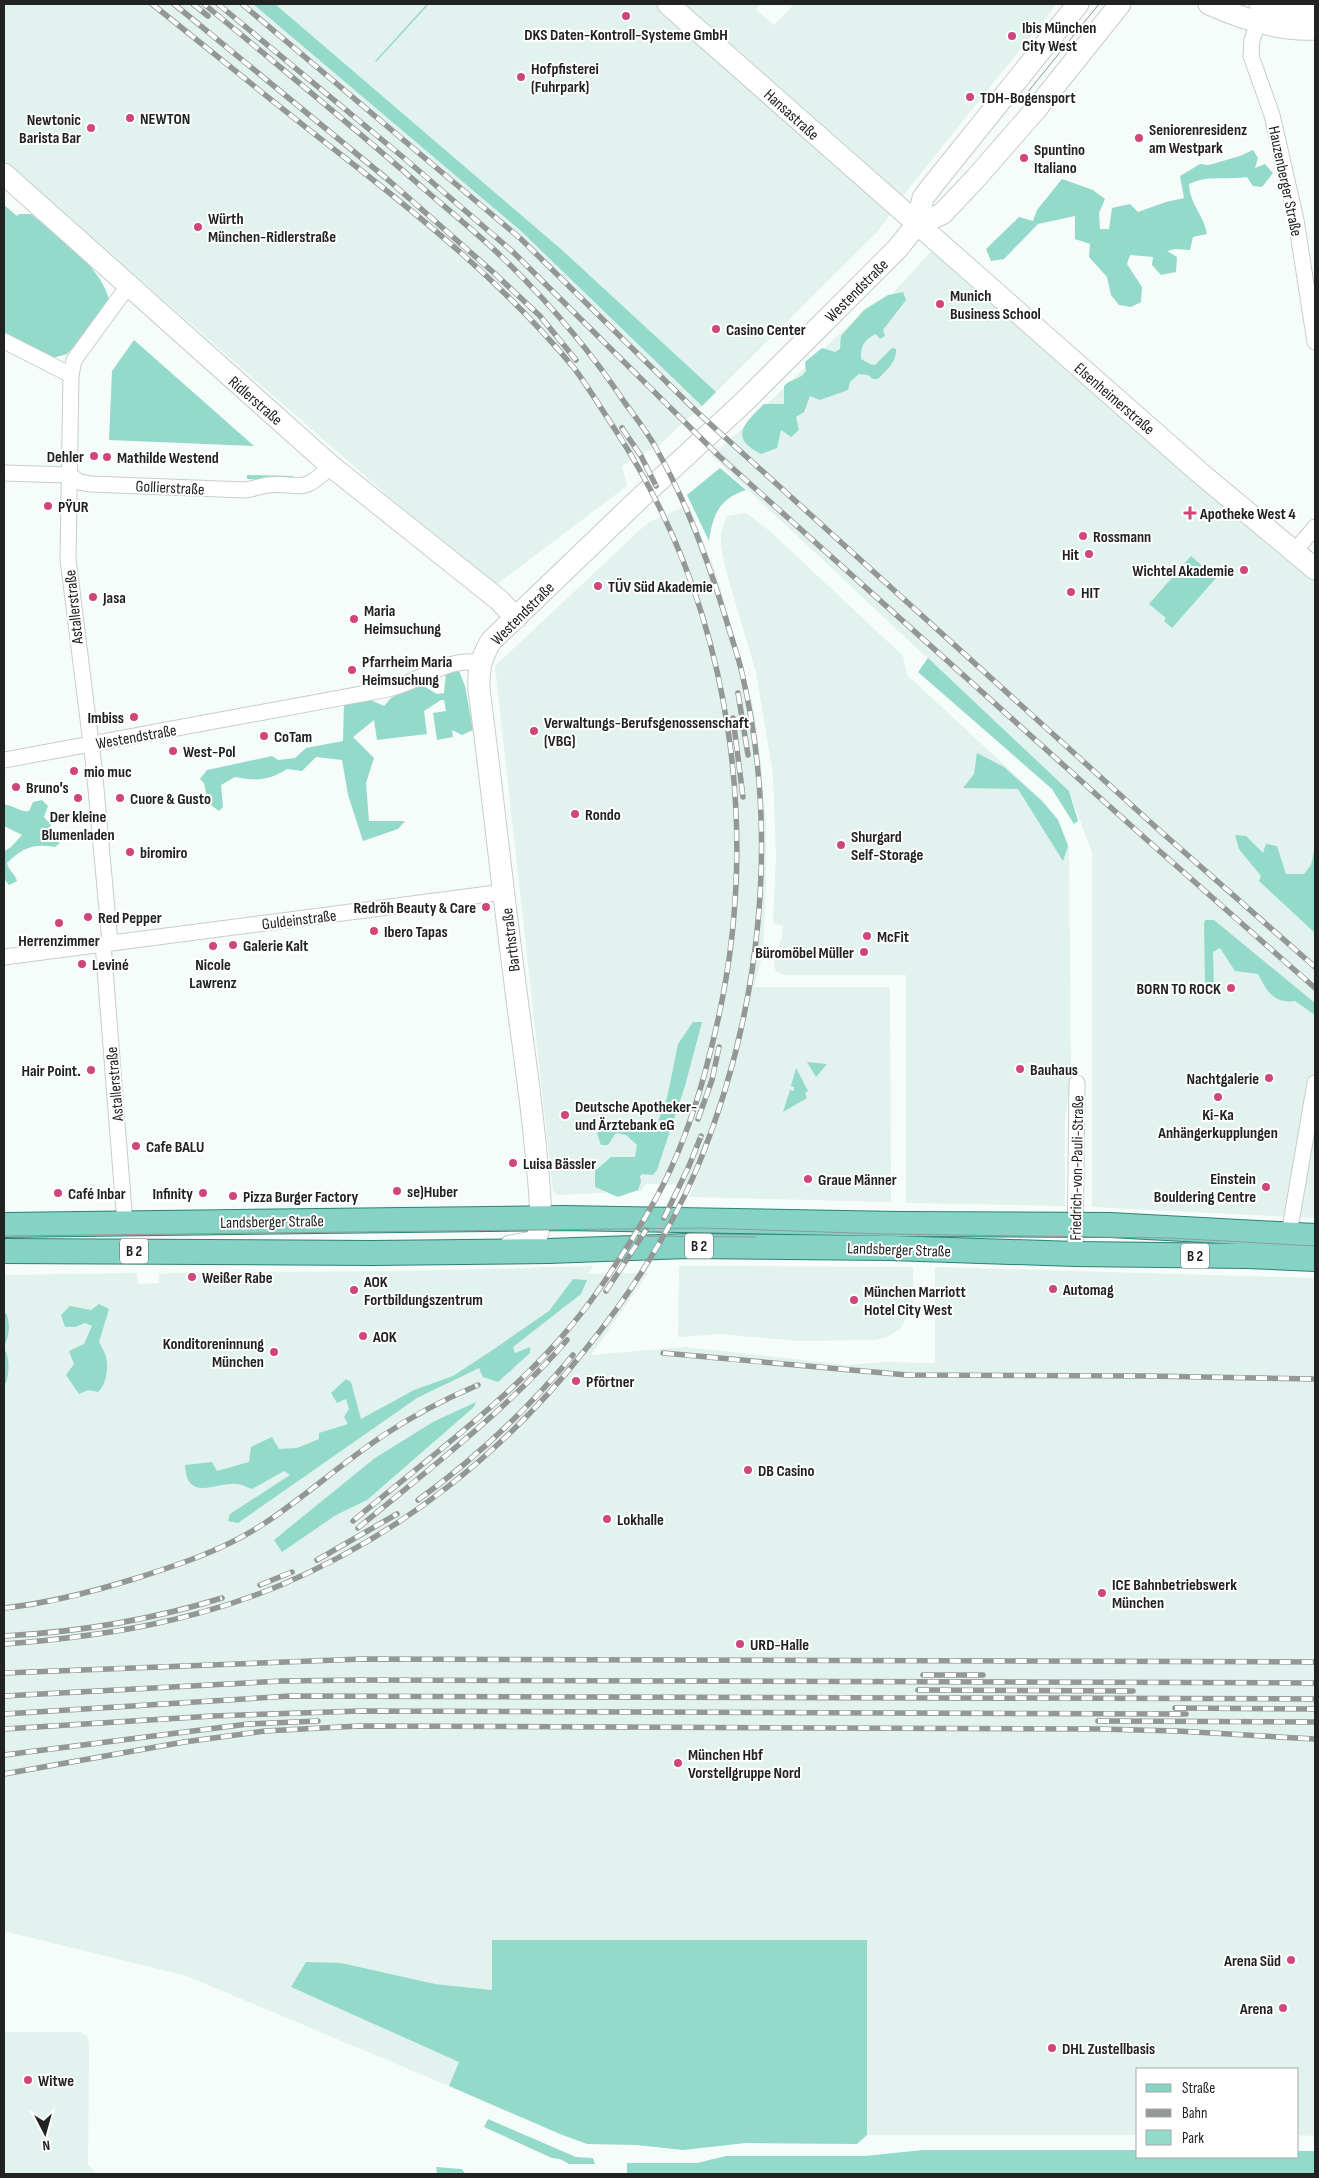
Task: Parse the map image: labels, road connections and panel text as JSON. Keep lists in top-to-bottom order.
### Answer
{
  "streets": {
    "main road": ["Landsberger Straße", "B 2"],
    "street": [
      "Hansastraße",
      "Hauzenberger Straße",
      "Westendstraße",
      "Elsenheimerstraße",
      "Ridlerstraße",
      "Gollierstraße",
      "Astallerstraße",
      "Guldeinstraße",
      "Barthstraße",
      "Friedrich-von-Pauli-Straße"
    ]
  },
  "crossings": [
    ["Hansastraße", "Westendstraße"],
    ["Hansastraße", "Elsenheimerstraße"],
    ["Westendstraße", "Elsenheimerstraße"],
    ["Westendstraße", "Ridlerstraße"],
    ["Westendstraße", "Astallerstraße"],
    ["Westendstraße", "Barthstraße"],
    ["Ridlerstraße", "Gollierstraße"],
    ["Ridlerstraße", "Astallerstraße"],
    ["Gollierstraße", "Astallerstraße"],
    ["Astallerstraße", "Guldeinstraße"],
    ["Astallerstraße", "Landsberger Straße"],
    ["Guldeinstraße", "Barthstraße"],
    ["Barthstraße", "Landsberger Straße"],
    ["Friedrich-von-Pauli-Straße", "Landsberger Straße"]
  ],
  "places": {
    "other": [
      "DKS Daten-Kontroll-Systeme GmbH",
      "Ibis München City West",
      "Hofpfisterei (Fuhrpark)",
      "TDH-Bogensport",
      "NEWTON",
      "Newtonic Barista Bar",
      "Seniorenresidenz am Westpark",
      "Spuntino Italiano",
      "Würth München-Ridlerstraße",
      "Munich Business School",
      "Casino Center",
      "Dehler",
      "Mathilde Westend",
      "PŸUR",
      "Rossmann",
      "Hit",
      "Wichtel Akademie",
      "TÜV Süd Akademie",
      "HIT",
      "Jasa",
      "Maria Heimsuchung",
      "Pfarrheim Maria Heimsuchung",
      "Imbiss",
      "Verwaltungs-Berufsgenossenschaft (VBG)",
      "CoTam",
      "West-Pol",
      "mio muc",
      "Bruno's",
      "Der kleine Blumenladen",
      "Cuore & Gusto",
      "Rondo",
      "Shurgard Self-Storage",
      "biromiro",
      "Redröh Beauty & Care",
      "Red Pepper",
      "Herrenzimmer",
      "Ibero Tapas",
      "McFit",
      "Galerie Kalt",
      "Nicole Lawrenz",
      "Büromöbel Müller",
      "Leviné",
      "BORN TO ROCK",
      "Bauhaus",
      "Hair Point.",
      "Nachtgalerie",
      "Ki-Ka Anhängerkupplungen",
      "Deutsche Apotheker- und Ärztebank eG",
      "Cafe BALU",
      "Luisa Bässler",
      "Graue Männer",
      "Einstein Bouldering Centre",
      "se)Huber",
      "Café Inbar",
      "Infinity",
      "Pizza Burger Factory",
      "Weißer Rabe",
      "Automag",
      "AOK Fortbildungszentrum",
      "München Marriott Hotel City West",
      "AOK",
      "Konditoreninnung München",
      "Pförtner",
      "DB Casino",
      "Lokhalle",
      "ICE Bahnbetriebswerk München",
      "URD-Halle",
      "München Hbf Vorstellgruppe Nord",
      "Arena Süd",
      "Arena",
      "DHL Zustellbasis",
      "Witwe"
    ],
    "health": ["Apotheke West 4"]
  },
  "legend": ["Straße", "Bahn", "Park"],
  "north": "bottom"
}
